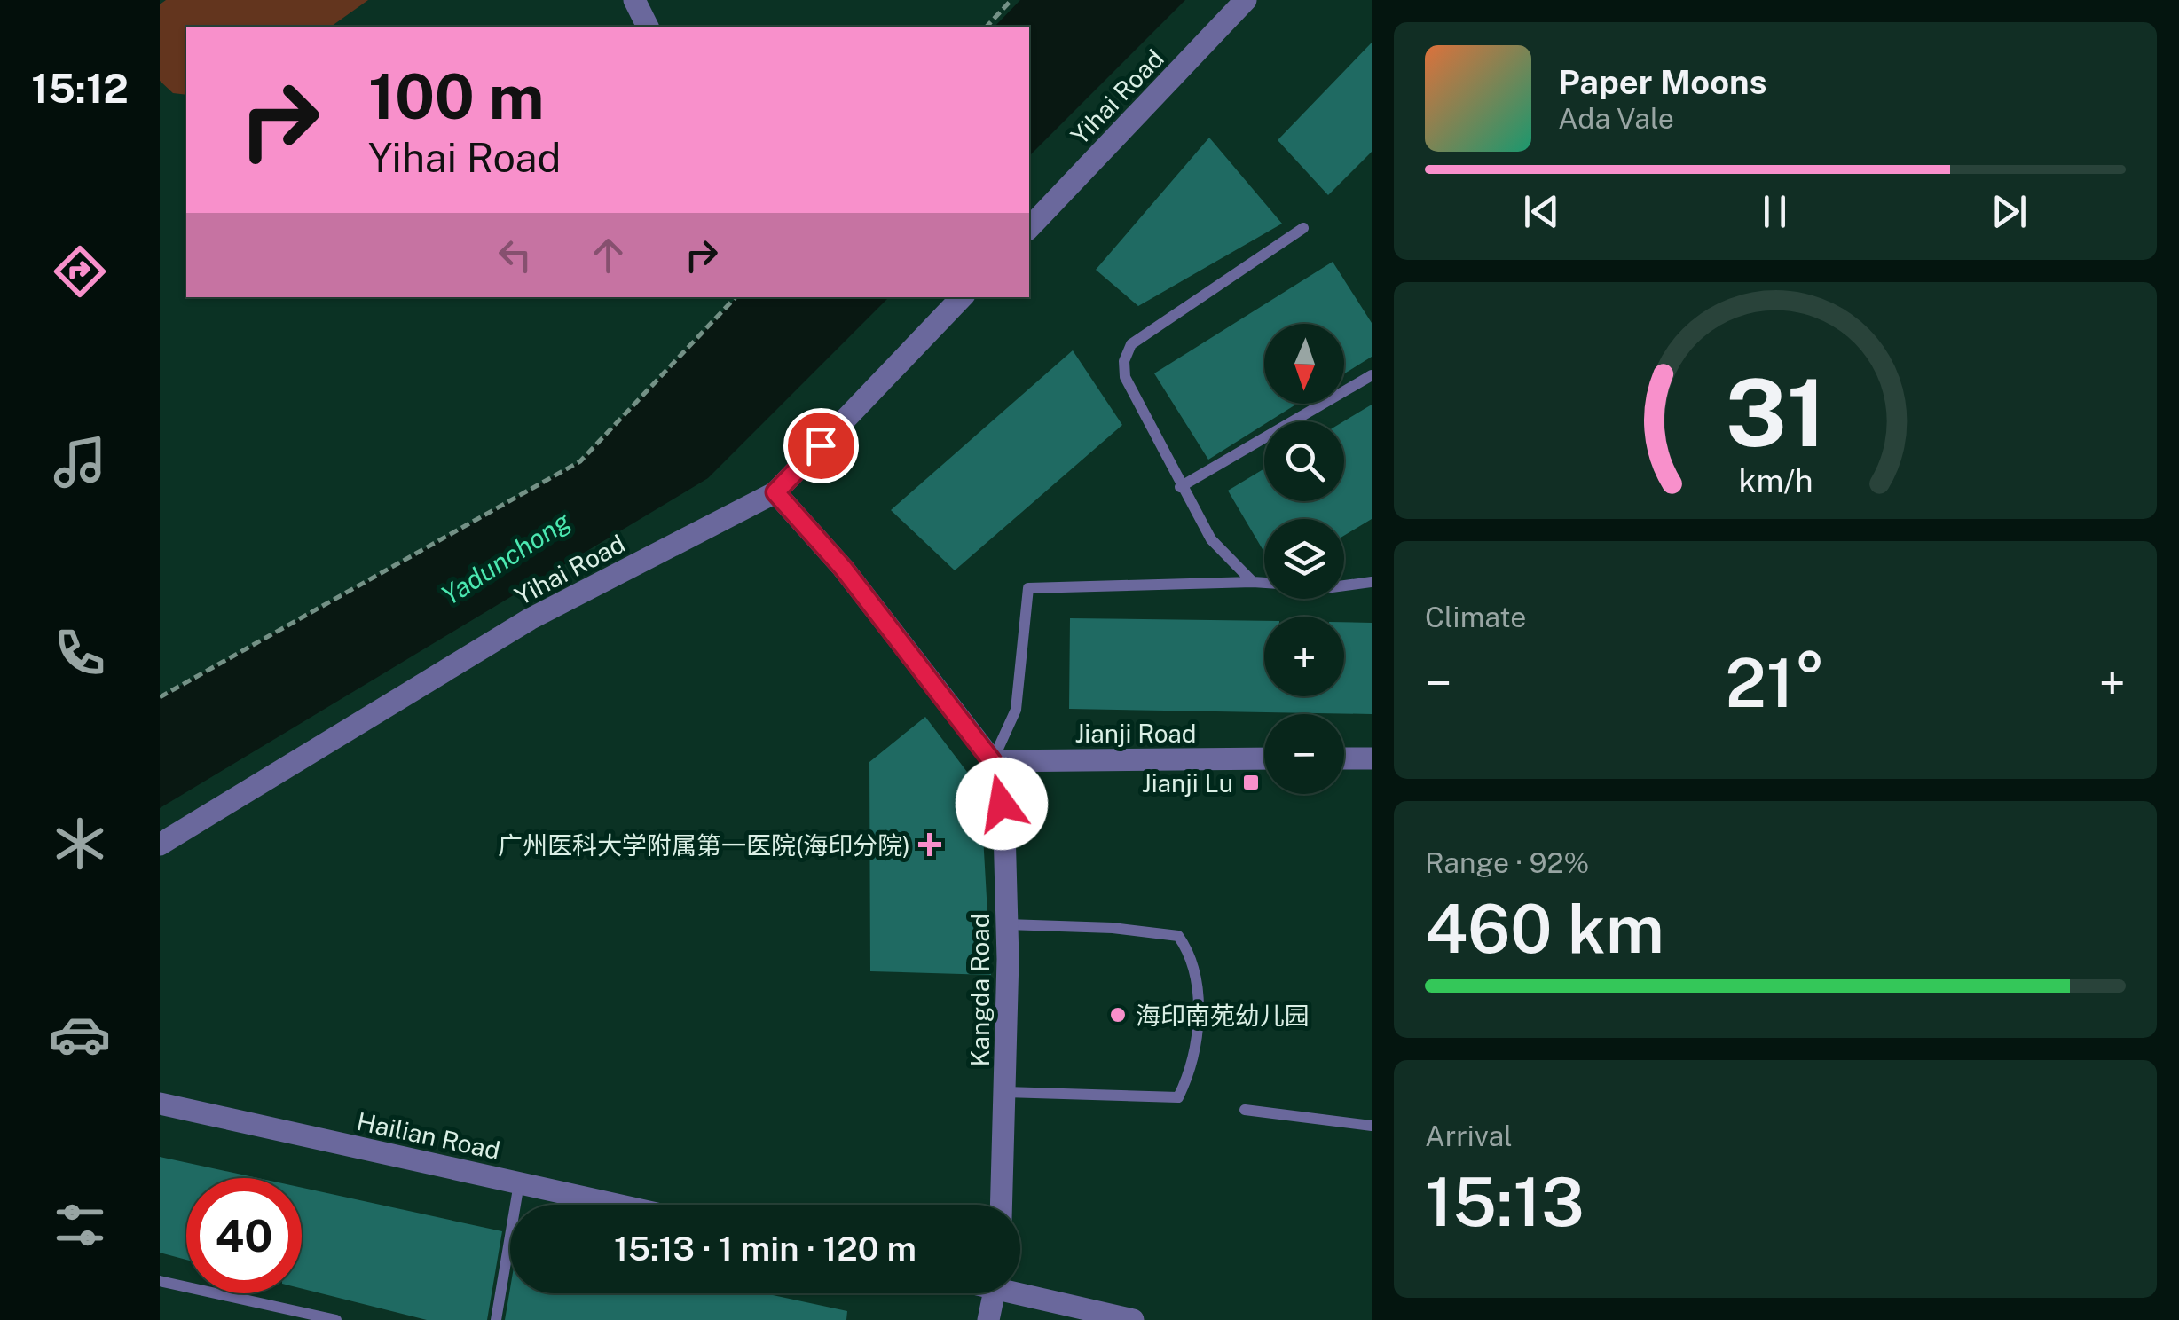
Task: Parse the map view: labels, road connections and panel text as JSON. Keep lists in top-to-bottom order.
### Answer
{
  "streets": {
    "street": [
      "Yihai Road",
      "Jianji Road",
      "Kangda Road",
      "Hailian Road"
    ]
  },
  "crossings": [
    ["Jianji Road", "Kangda Road"]
  ],
  "water": ["Yadunchong"],
  "places": {
    "transit": ["Jianji Lu"],
    "health": ["广州医科大学附属第一医院(海印分院)"],
    "other": ["海印南苑幼儿园"]
  },
  "north": "bottom",
  "page": {
    "tabs": "15:12",
    "turn": ["100 m", "Yihai Road"],
    "song": ["Paper Moons", "Ada Vale"],
    "map_buttons": ["+", "−"],
    "tile": [
      "Climate",
      ["Range · 92%", "460 km"],
      ["Arrival", "15:13"]
    ],
    "heat": ["−", "21°", "+"],
    "limit": "40",
    "trip": "15:13 · 1 min · 120 m",
    "gauge": ["31", "km/h"]
  }
}
